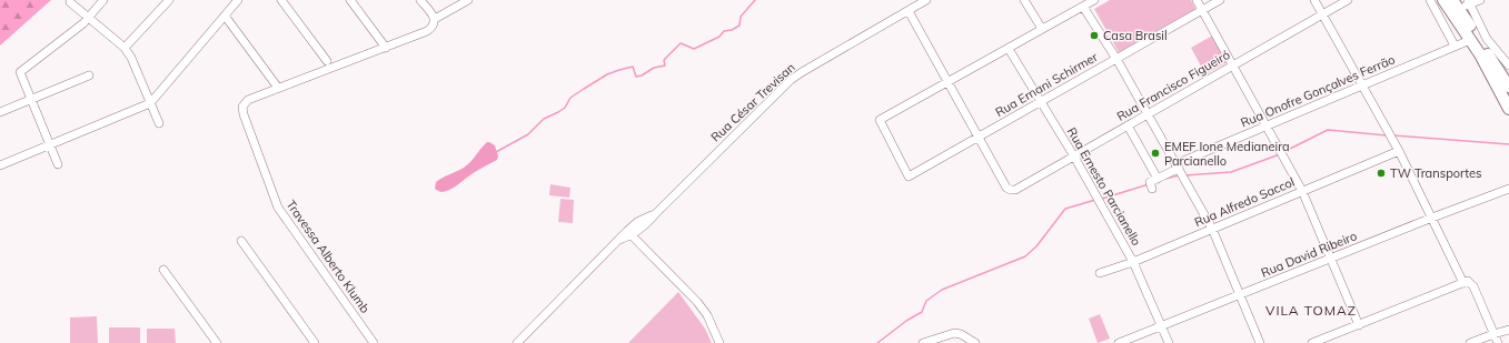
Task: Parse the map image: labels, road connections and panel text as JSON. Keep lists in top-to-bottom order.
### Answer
{
  "streets": {
    "street": [
      "Rua Ernani Schirmer",
      "Rua Francisco Figueiró",
      "Rua Onofre Gonçalves Ferrão",
      "Rua César Trevisan",
      "Rua Ernesto Parcianello",
      "Rua Alfredo Saccol",
      "Rua David Ribeiro",
      "Travessa Alberto Klumb"
    ]
  },
  "crossings": [
    ["Rua Ernani Schirmer", "Rua Francisco Figueiró"],
    ["Rua Ernani Schirmer", "Rua Ernesto Parcianello"],
    ["Rua Francisco Figueiró", "Rua Ernesto Parcianello"],
    ["Rua Ernesto Parcianello", "Rua Alfredo Saccol"],
    ["Rua Ernesto Parcianello", "Rua David Ribeiro"]
  ],
  "districts": ["VILA TOMAZ"],
  "places": ["Casa Brasil", "EMEF Ione Medianeira Parcianello", "TW Transportes"]
}
